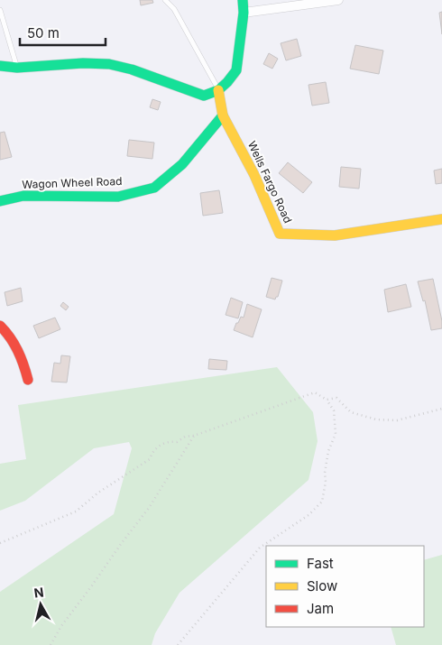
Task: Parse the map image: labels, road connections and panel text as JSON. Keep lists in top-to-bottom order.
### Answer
{
  "streets": {
    "street": ["Wells Fargo Road", "Wagon Wheel Road"]
  },
  "crossings": [
    ["Wells Fargo Road", "Wagon Wheel Road"]
  ],
  "legend": ["Fast", "Slow", "Jam"],
  "scale_bar": "50 m",
  "north": "top"
}
